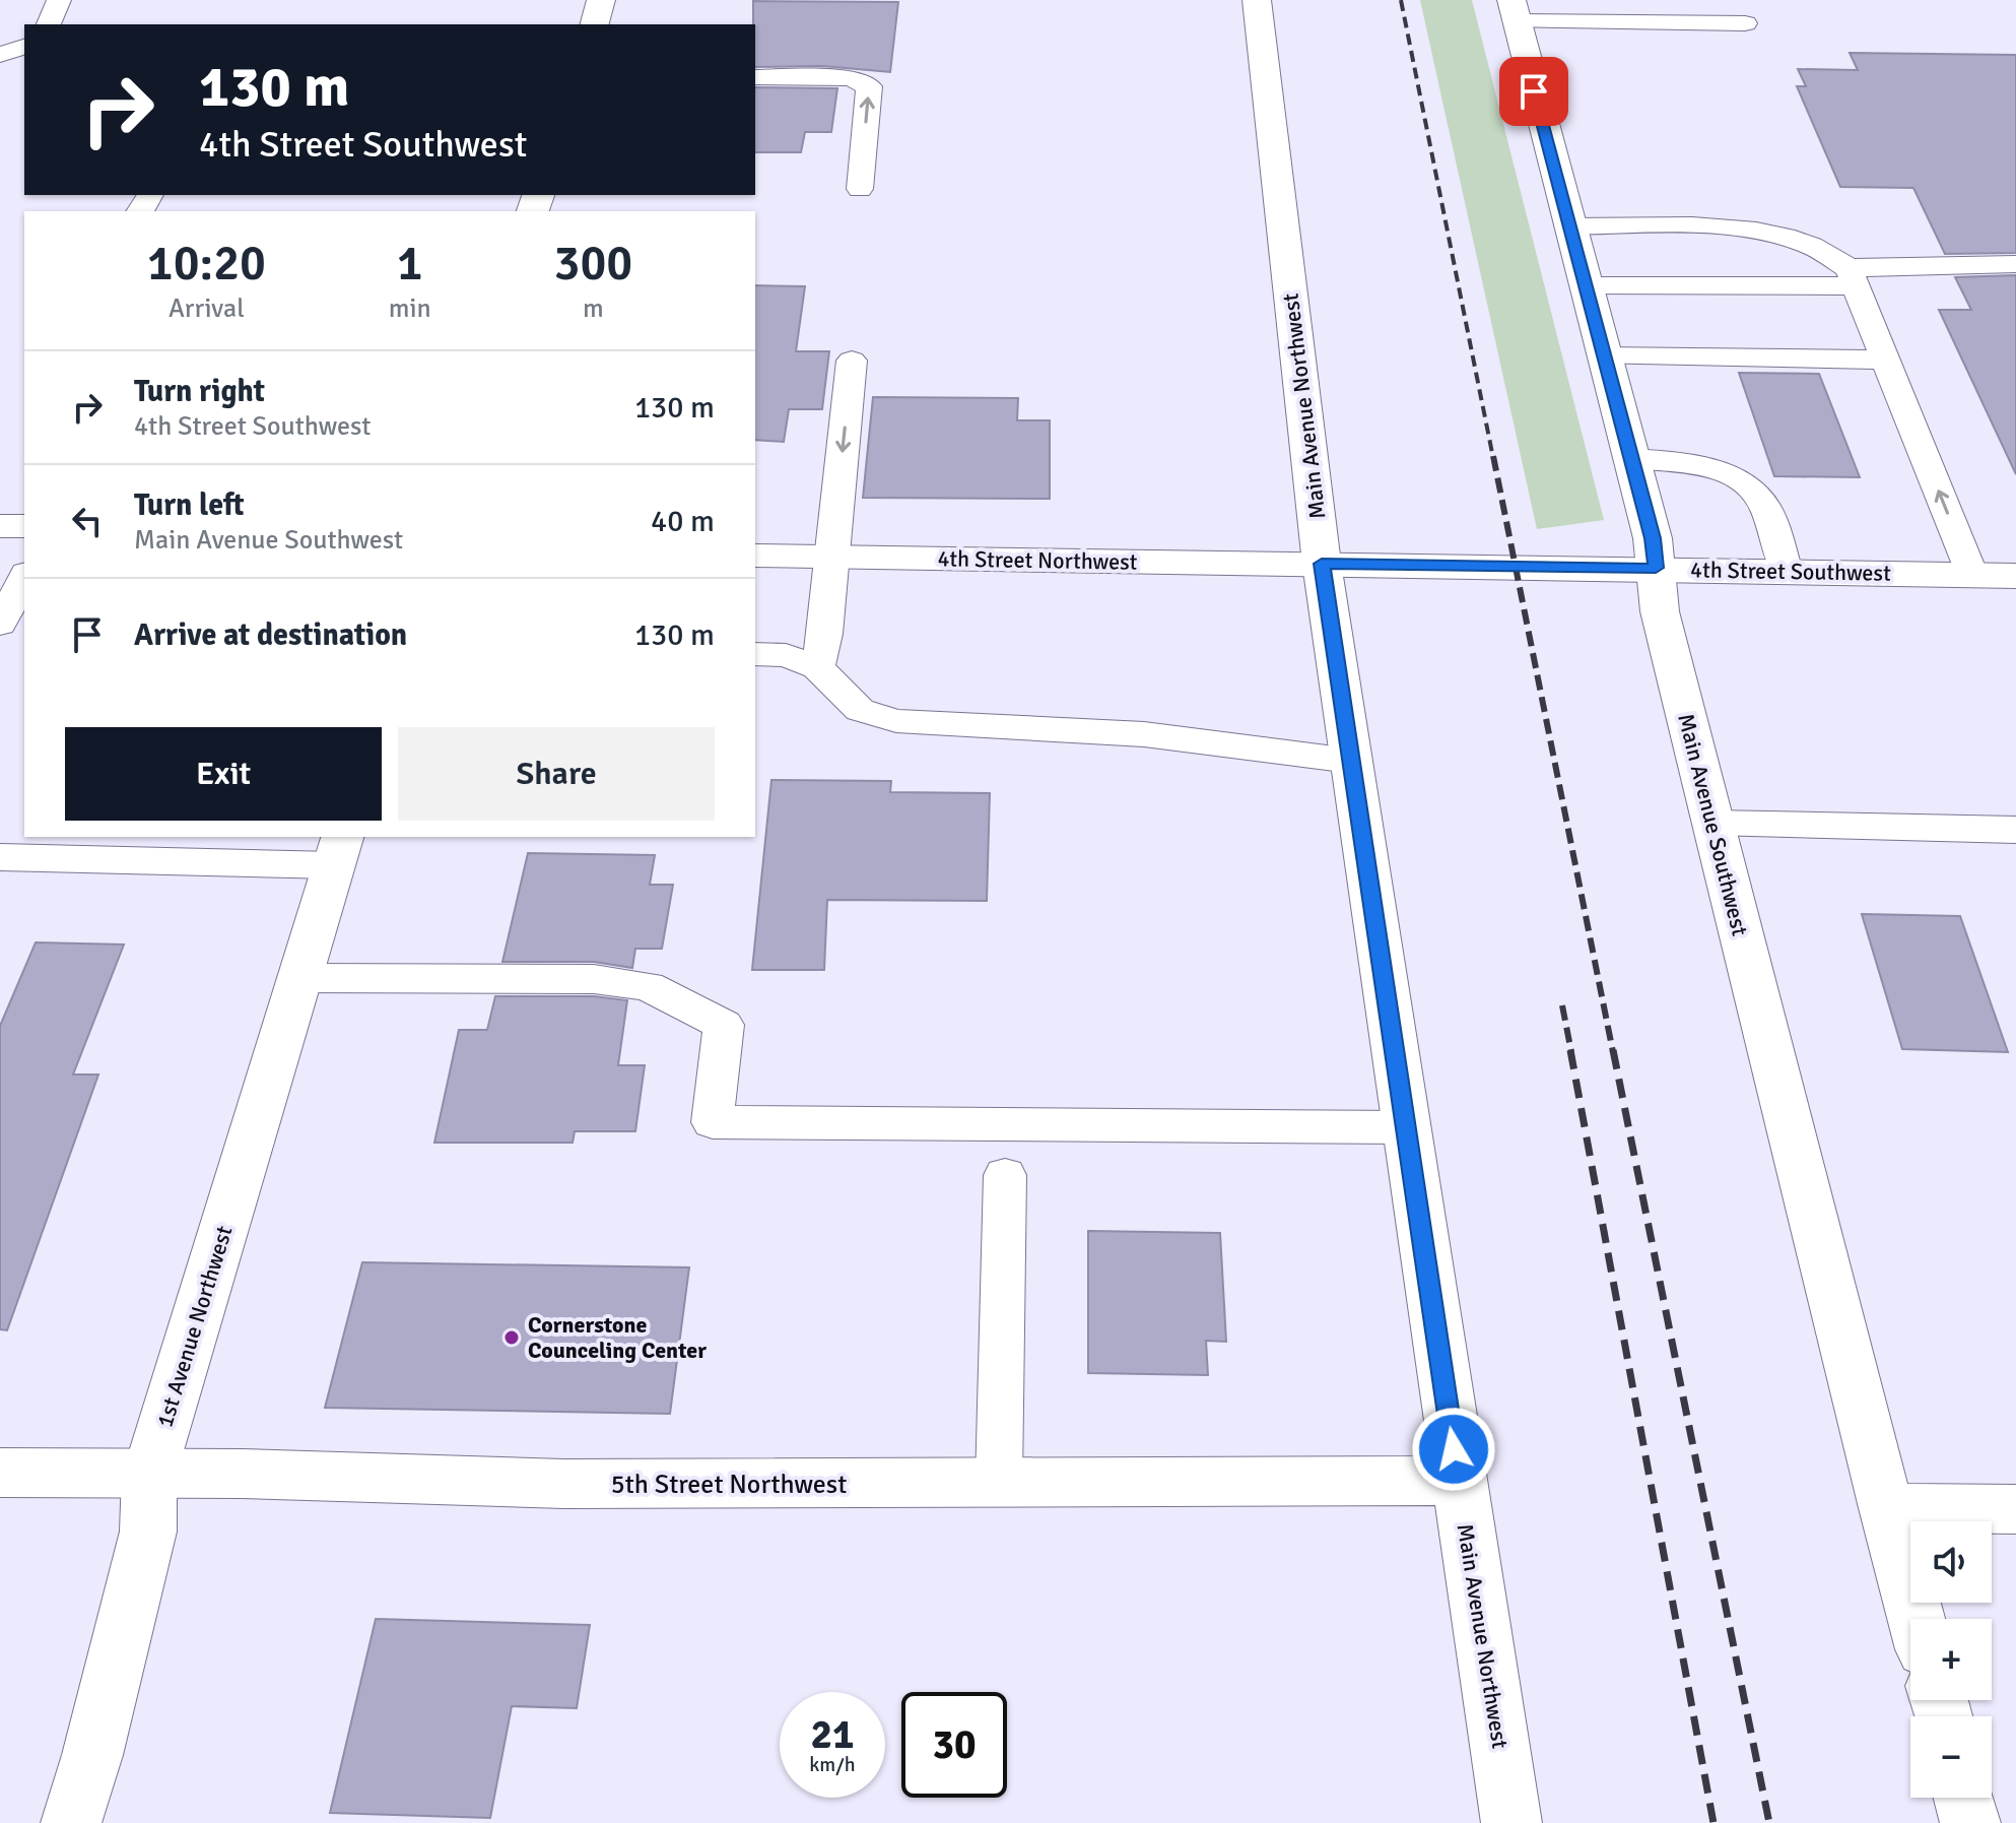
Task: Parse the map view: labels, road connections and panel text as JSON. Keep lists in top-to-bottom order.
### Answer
{
  "streets": {
    "street": [
      "Main Avenue Northwest",
      "4th Street Northwest",
      "4th Street Southwest",
      "Main Avenue Southwest",
      "1st Avenue Northwest",
      "5th Street Northwest"
    ]
  },
  "crossings": [
    ["Main Avenue Northwest", "4th Street Northwest"],
    ["Main Avenue Northwest", "4th Street Southwest"],
    ["Main Avenue Northwest", "5th Street Northwest"],
    ["4th Street Northwest", "4th Street Southwest"],
    ["4th Street Southwest", "Main Avenue Southwest"],
    ["1st Avenue Northwest", "5th Street Northwest"]
  ],
  "places": ["Cornerstone Counceling Center"],
  "page": {
    "turn": ["130 m", "4th Street Southwest"],
    "eta": [
      "10:20",
      "Arrival",
      "1",
      "min",
      "300",
      "m"
    ],
    "list": [
      {
        "name": "Turn right",
        "note": "4th Street Southwest",
        "value": "130 m"
      },
      {
        "name": "Turn left",
        "note": "Main Avenue Southwest",
        "value": "40 m"
      },
      {
        "name": "Arrive at destination",
        "value": "130 m"
      }
    ],
    "buttons": ["Exit", "Share"],
    "map_buttons": ["+", "−"],
    "speed": "21 km/h",
    "limit": "30"
  }
}
